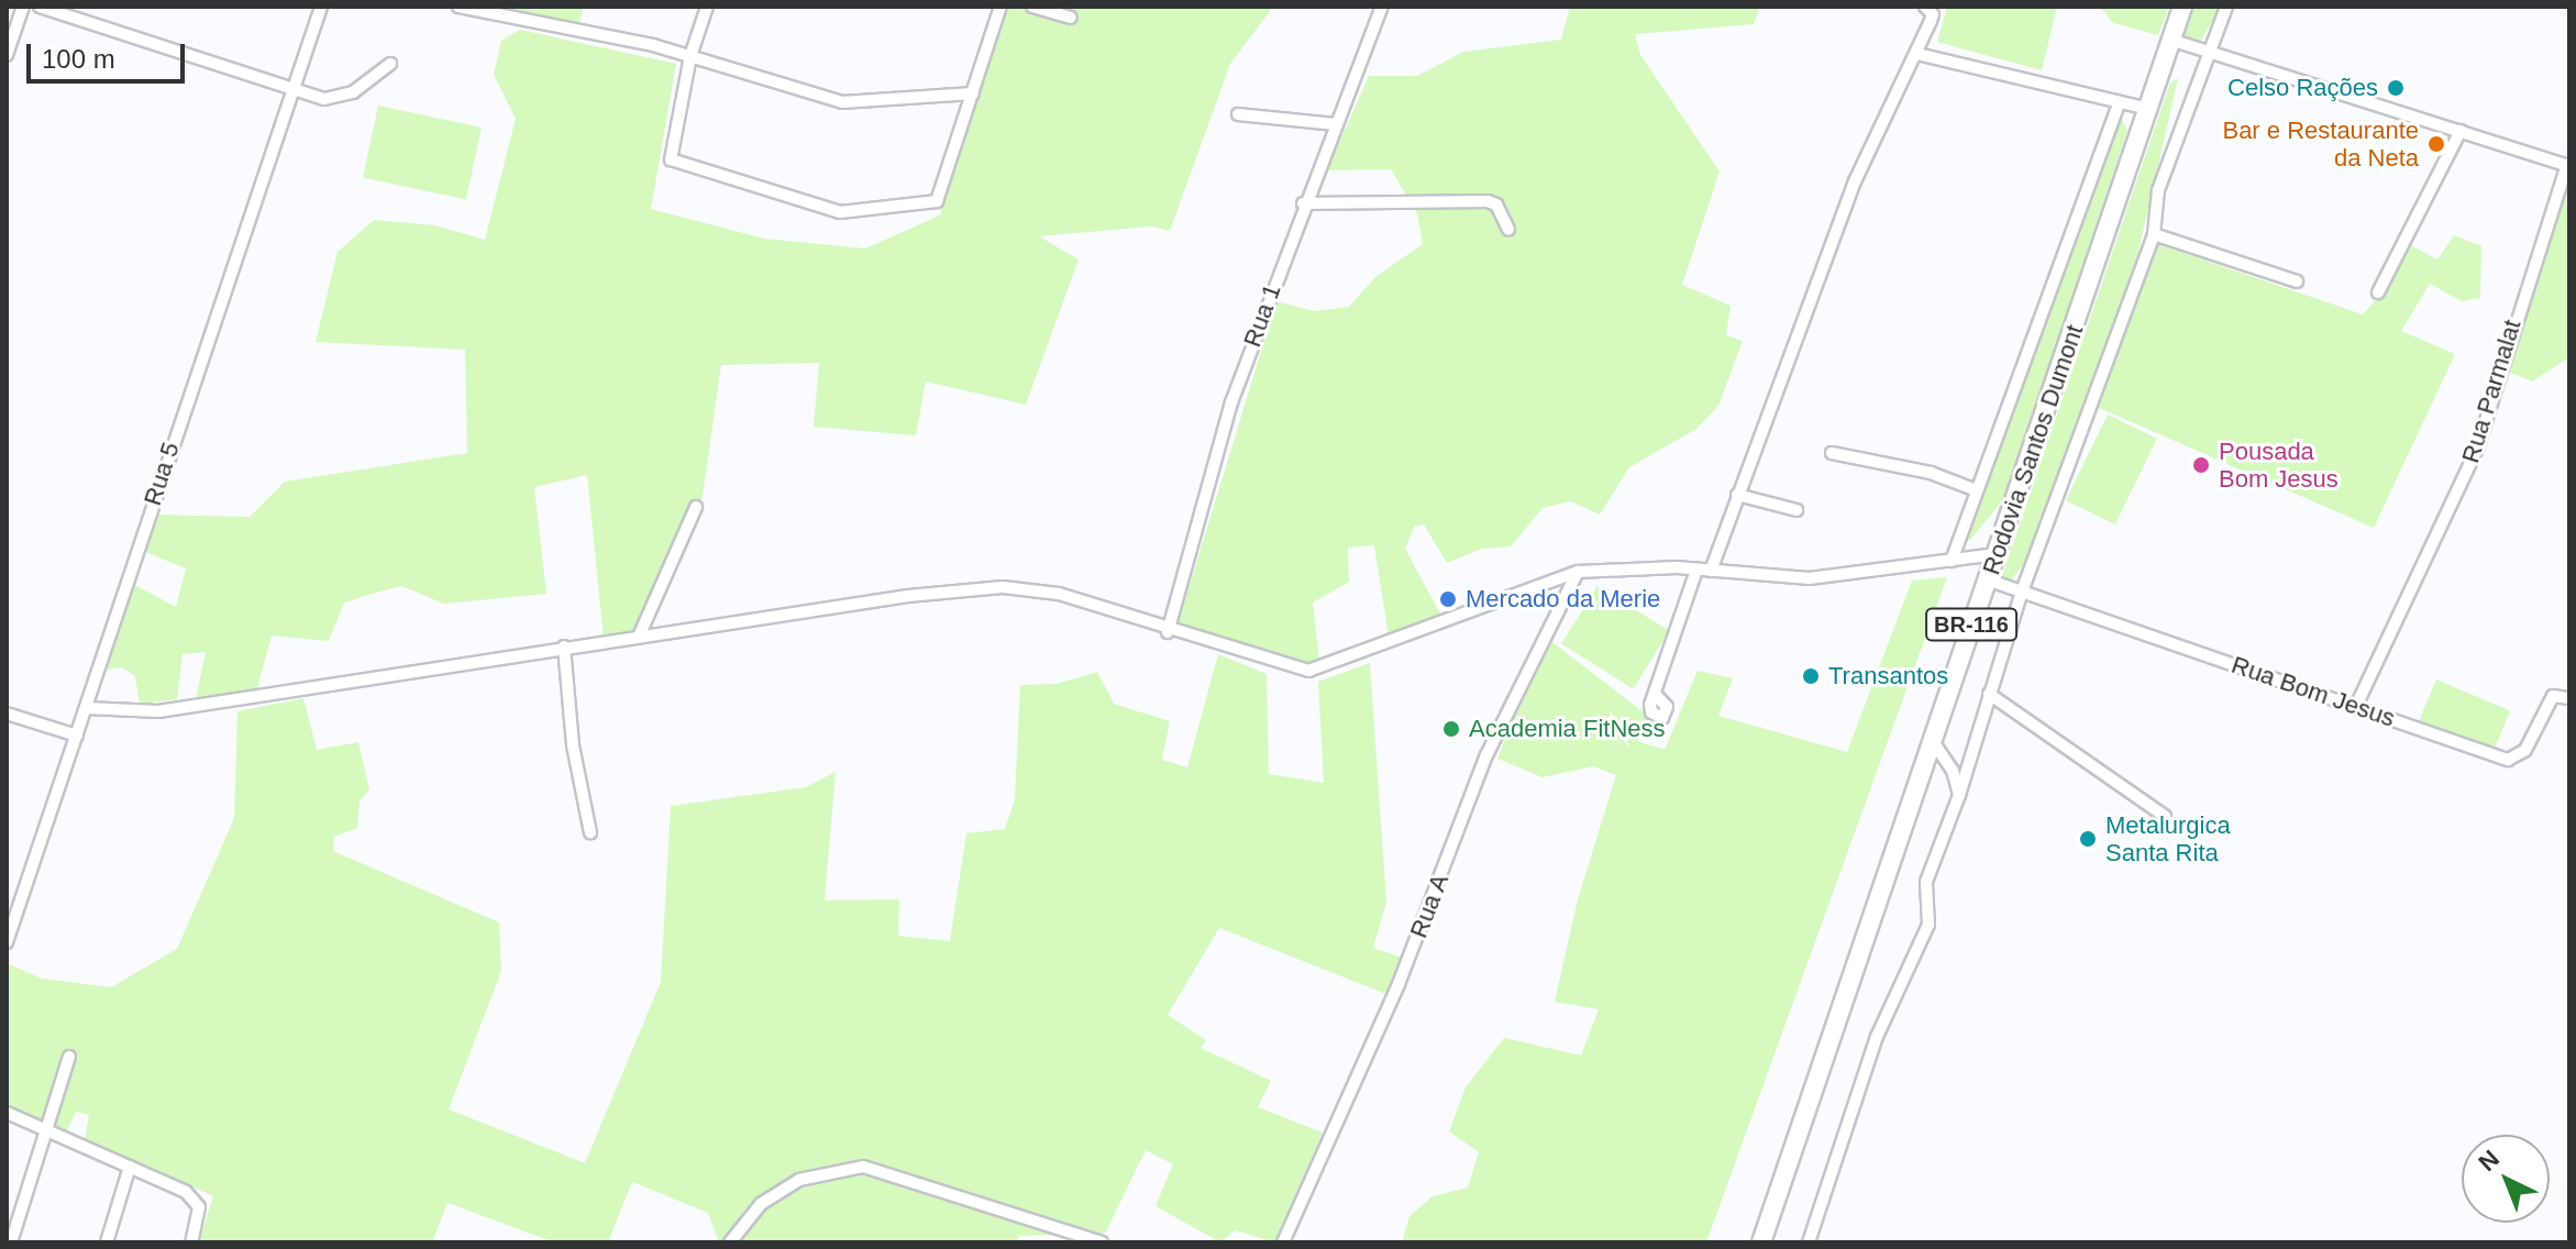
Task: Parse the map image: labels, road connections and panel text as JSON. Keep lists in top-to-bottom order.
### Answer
{
  "streets": {
    "highway": ["Rodovia Santos Dumont", "BR-116"],
    "street": [
      "Rua 1",
      "Rua Parmalat",
      "Rua 5",
      "Rua Bom Jesus",
      "Rua A"
    ]
  },
  "crossings": [
    ["Rua Parmalat", "Rua Bom Jesus"],
    ["Rodovia Santos Dumont", "Rua Bom Jesus"]
  ],
  "places": [
    "Celso Rações",
    "Bar e Restaurante da Neta",
    "Pousada Bom Jesus",
    "Mercado da Merie",
    "Transantos",
    "Academia FitNess",
    "Metalurgica Santa Rita"
  ],
  "scale_bar": "100 m",
  "north": "top left"
}
